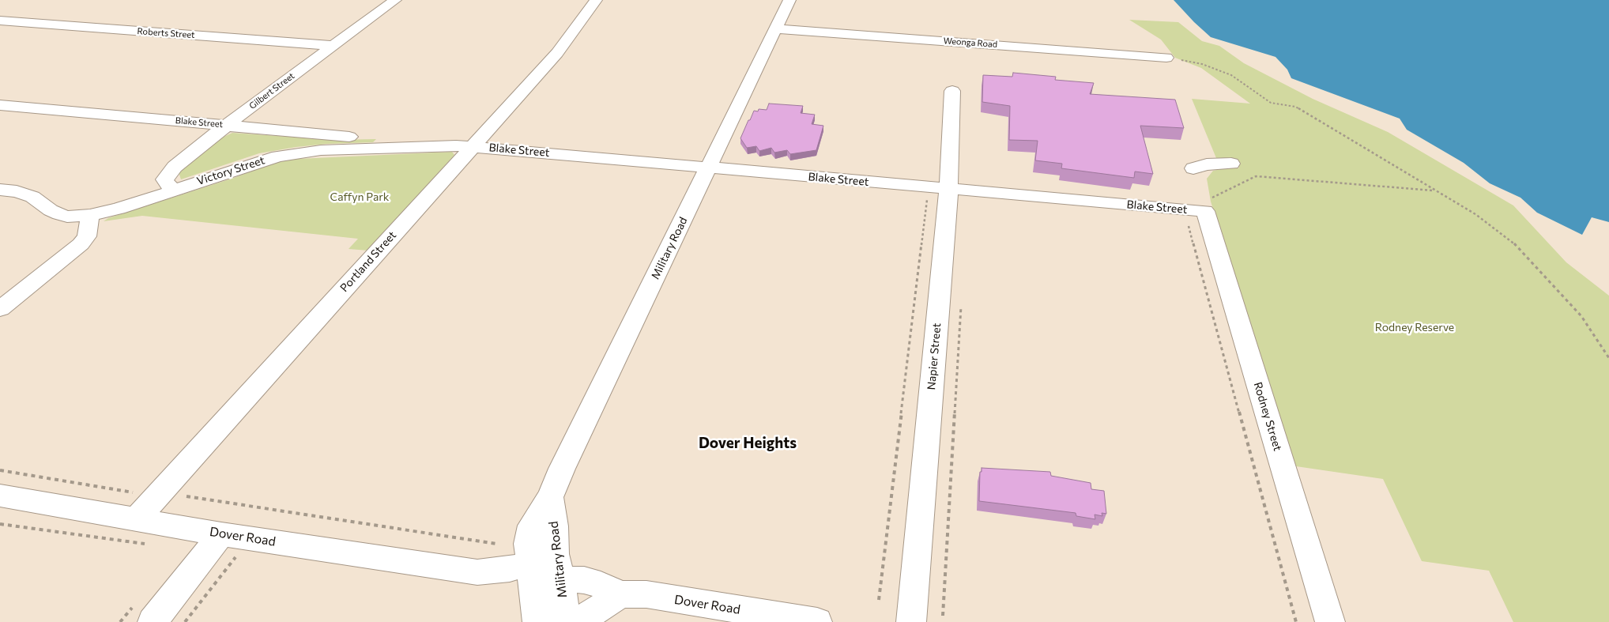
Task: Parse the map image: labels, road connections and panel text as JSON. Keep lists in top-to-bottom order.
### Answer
{
  "streets": {
    "street": [
      "Roberts Street",
      "Weonga Road",
      "Gilbert Street",
      "Blake Street",
      "Victory Street",
      "Military Road",
      "Portland Street",
      "Napier Street",
      "Rodney Street",
      "Dover Road"
    ]
  },
  "crossings": [
    ["Roberts Street", "Gilbert Street"],
    ["Weonga Road", "Military Road"],
    ["Gilbert Street", "Blake Street"],
    ["Gilbert Street", "Victory Street"],
    ["Blake Street", "Victory Street"],
    ["Blake Street", "Military Road"],
    ["Blake Street", "Portland Street"],
    ["Blake Street", "Napier Street"],
    ["Blake Street", "Rodney Street"],
    ["Victory Street", "Portland Street"],
    ["Military Road", "Dover Road"],
    ["Portland Street", "Dover Road"]
  ],
  "districts": ["Dover Heights"],
  "parks": ["Caffyn Park", "Rodney Reserve"]
}
